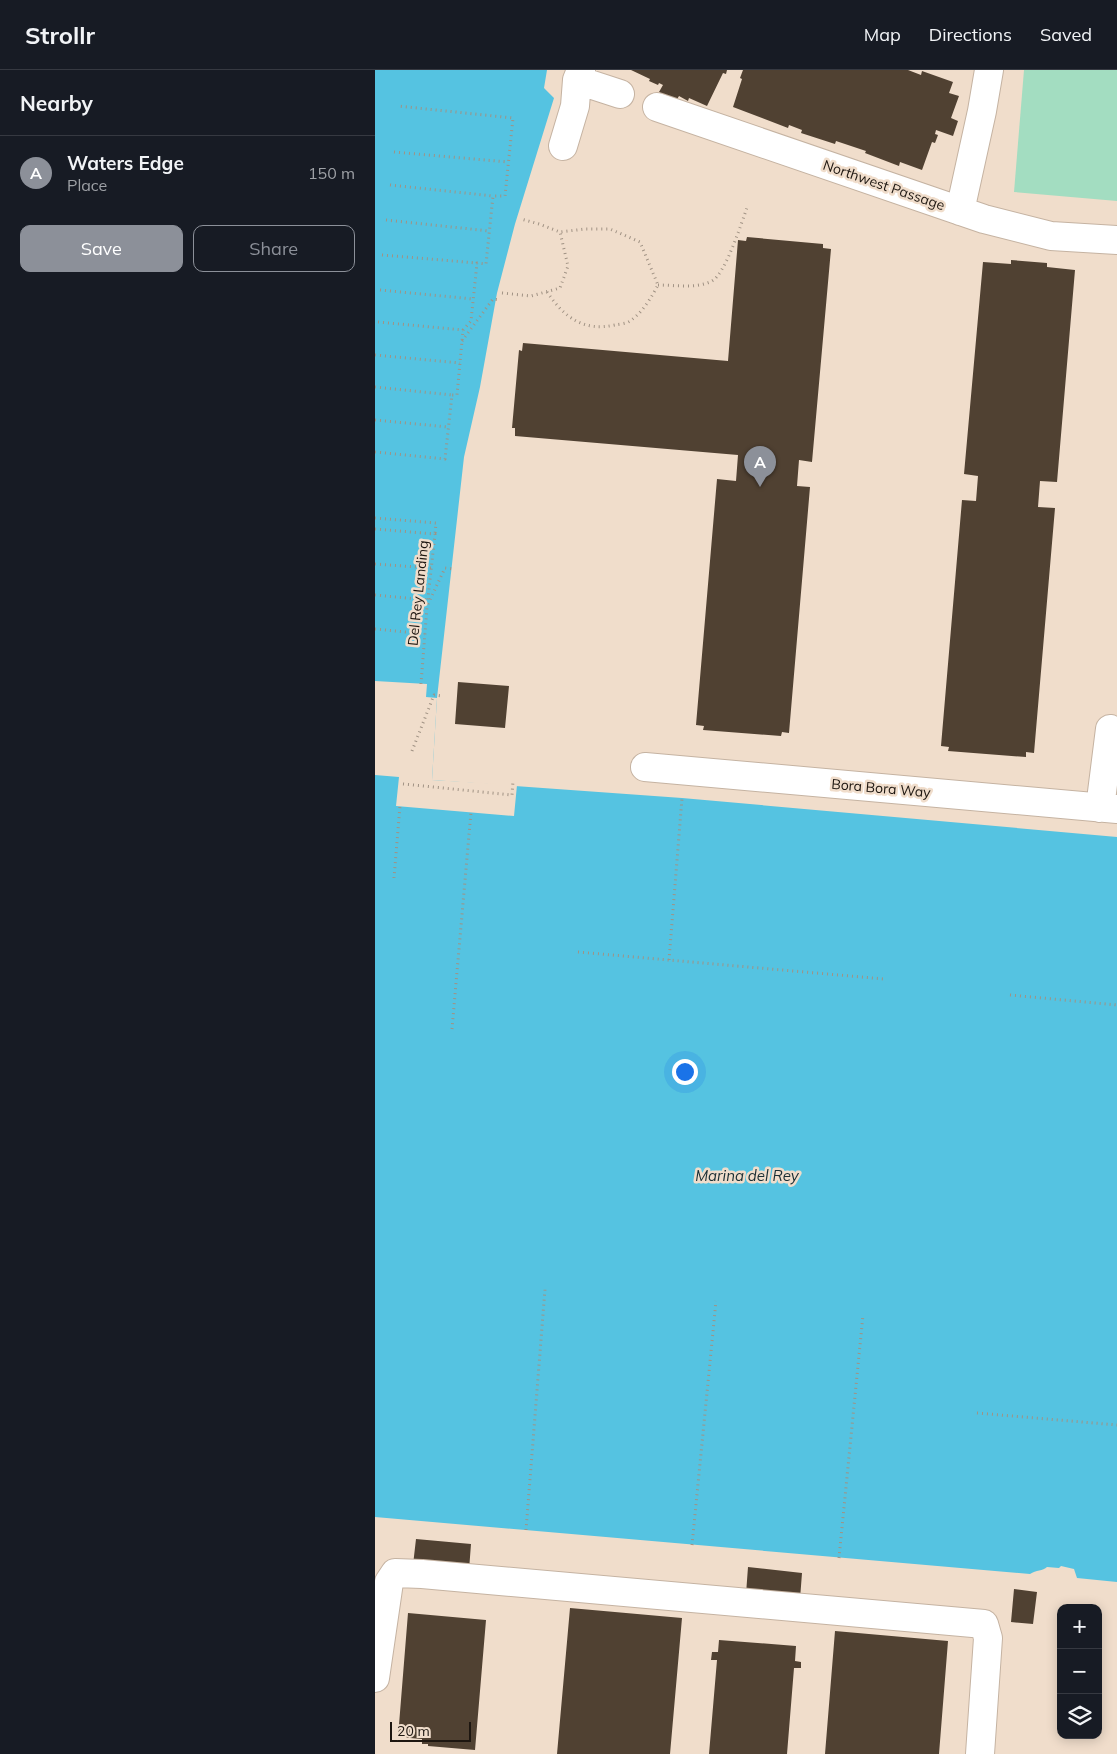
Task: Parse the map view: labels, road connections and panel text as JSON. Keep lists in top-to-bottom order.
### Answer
{
  "streets": {
    "street": ["Northwest Passage", "Bora Bora Way"],
    "path": ["Del Rey Landing"]
  },
  "water": ["Marina del Rey"],
  "scale_bar": "20 m",
  "page": {
    "header": "Strollr",
    "nav": ["Map", "Directions", "Saved"],
    "heading": "Nearby",
    "list": [
      {
        "mark": "A",
        "name": "Waters Edge",
        "note": "Place",
        "value": "150 m"
      }
    ],
    "buttons": ["Save", "Share"],
    "pins": "A",
    "map_buttons": ["+", "−"],
    "scale": "20 m"
  }
}
